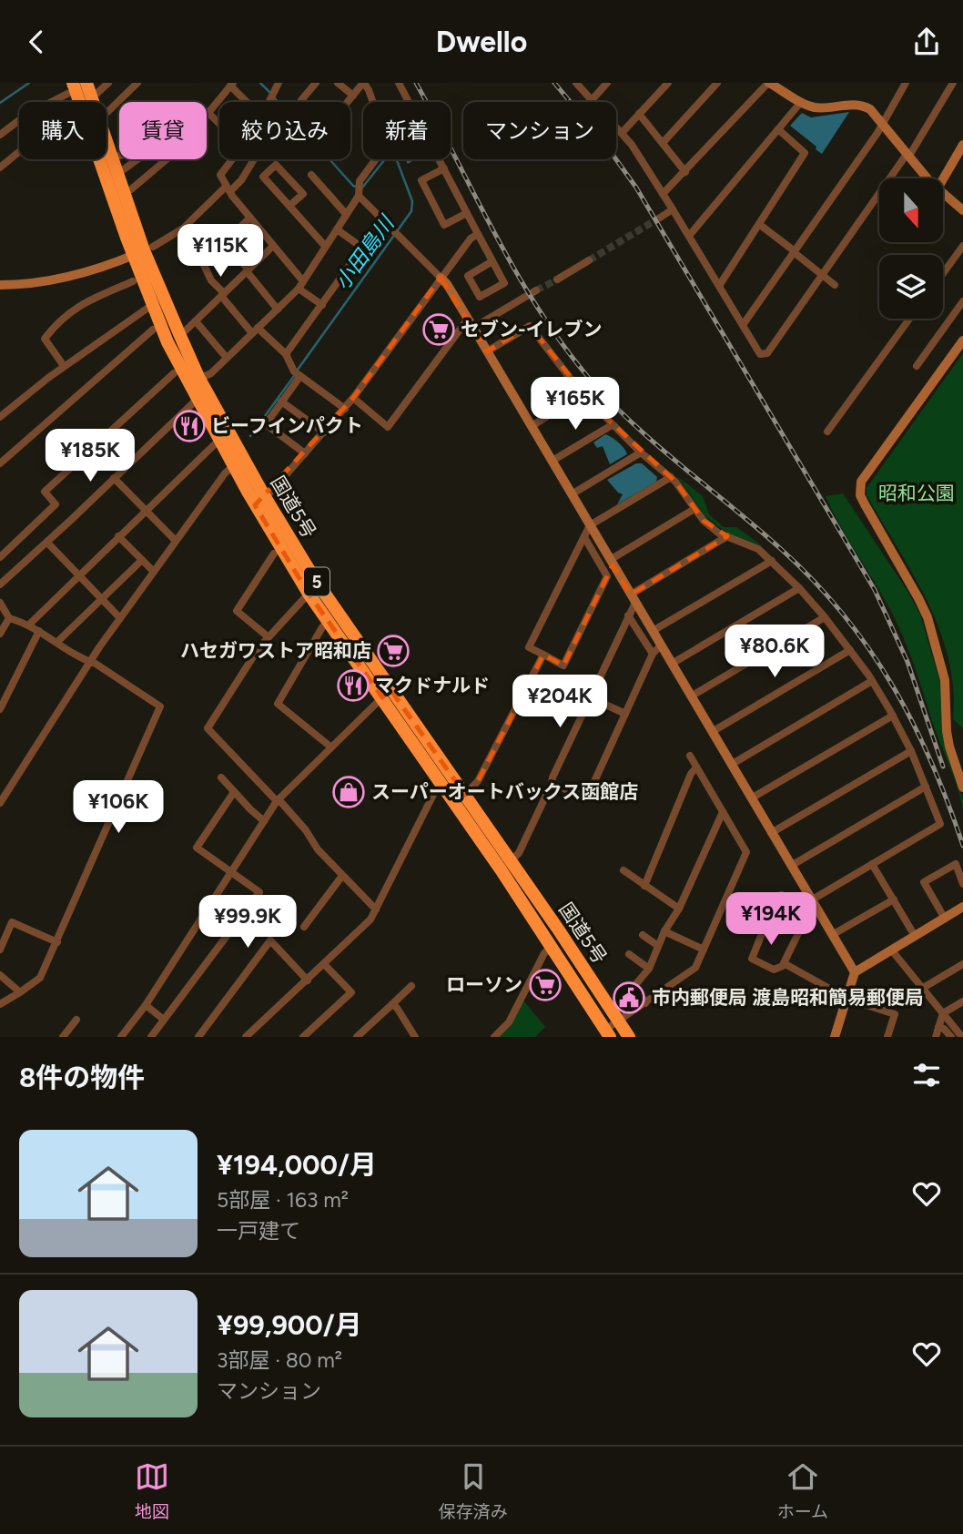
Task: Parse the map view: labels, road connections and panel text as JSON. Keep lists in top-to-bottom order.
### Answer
{
  "streets": {
    "highway": ["国道5号", "5"]
  },
  "water": ["小田島川"],
  "parks": ["昭和公園"],
  "places": {
    "supermarket": ["セブン-イレブン", "ハセガワストア昭和店", "ローソン"],
    "restaurant": ["ビーフインパクト", "マクドナルド"],
    "shop": ["スーパーオートバックス函館店"],
    "public building": ["市内郵便局 渡島昭和簡易郵便局"]
  },
  "north": "bottom",
  "page": {
    "header": "Dwello",
    "chip": [
      "購入",
      "賃貸",
      "絞り込み",
      "新着",
      "マンション"
    ],
    "price": [
      "¥115K",
      "¥165K",
      "¥185K",
      "¥80.6K",
      "¥204K",
      "¥106K",
      "¥194K",
      "¥99.9K"
    ],
    "heading": "8件の物件",
    "list": [
      {
        "name": "¥194,000/月",
        "note": "5部屋 · 163 m² · 一戸建て"
      },
      {
        "name": "¥99,900/月",
        "note": "3部屋 · 80 m² · マンション"
      }
    ],
    "tabs": ["地図", "保存済み", "ホーム"]
  }
}
